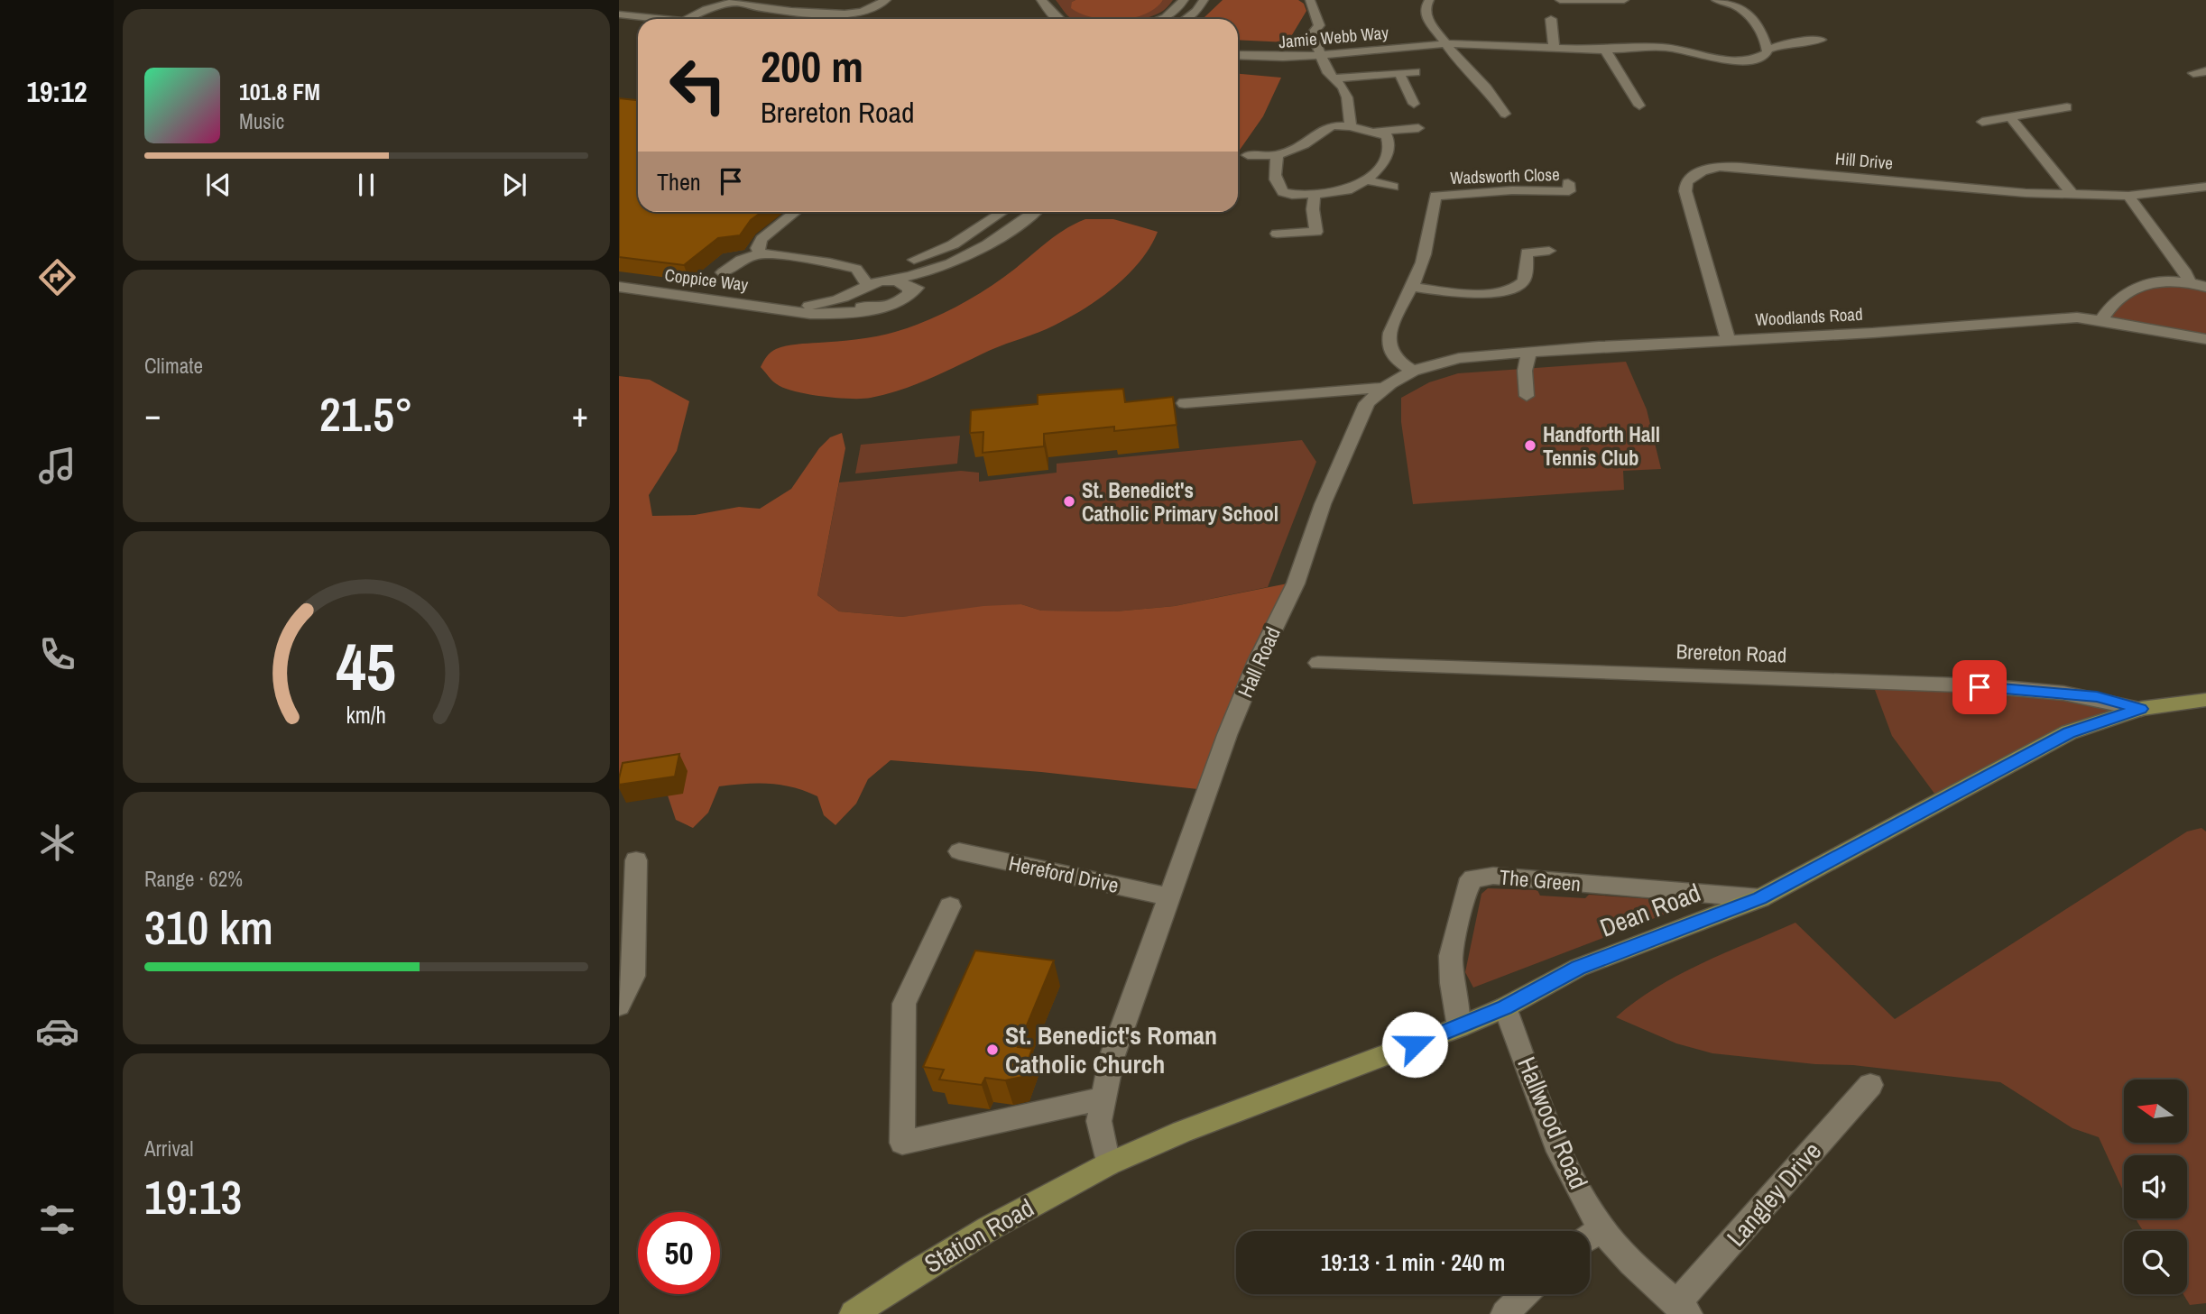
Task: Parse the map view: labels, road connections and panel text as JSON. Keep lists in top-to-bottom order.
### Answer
{
  "streets": {
    "main road": ["Dean Road", "Station Road"],
    "street": [
      "Jamie Webb Way",
      "Hill Drive",
      "Wadsworth Close",
      "Coppice Way",
      "Woodlands Road",
      "Brereton Road",
      "Hall Road",
      "Hereford Drive",
      "The Green",
      "Hallwood Road",
      "Langley Drive"
    ]
  },
  "crossings": [
    ["Hill Drive", "Woodlands Road"],
    ["Woodlands Road", "Hall Road"],
    ["Brereton Road", "Dean Road"],
    ["Hall Road", "Hereford Drive"],
    ["Hall Road", "Dean Road"],
    ["Hall Road", "Station Road"],
    ["The Green", "Dean Road"],
    ["Dean Road", "Hallwood Road"],
    ["Dean Road", "Station Road"],
    ["Hallwood Road", "Langley Drive"]
  ],
  "places": ["Handforth Hall Tennis Club", "St. Benedict's Catholic Primary School", "St. Benedict's Roman Catholic Church"],
  "north": "left",
  "page": {
    "tabs": "19:12",
    "turn": ["200 m", "Brereton Road"],
    "song": ["101.8 FM", "Music"],
    "then": "Then",
    "tile": [
      "Climate",
      ["Range · 62%", "310 km"],
      ["Arrival", "19:13"]
    ],
    "heat": ["−", "21.5°", "+"],
    "limit": "50",
    "trip": "19:13 · 1 min · 240 m",
    "gauge": ["45", "km/h"]
  }
}
